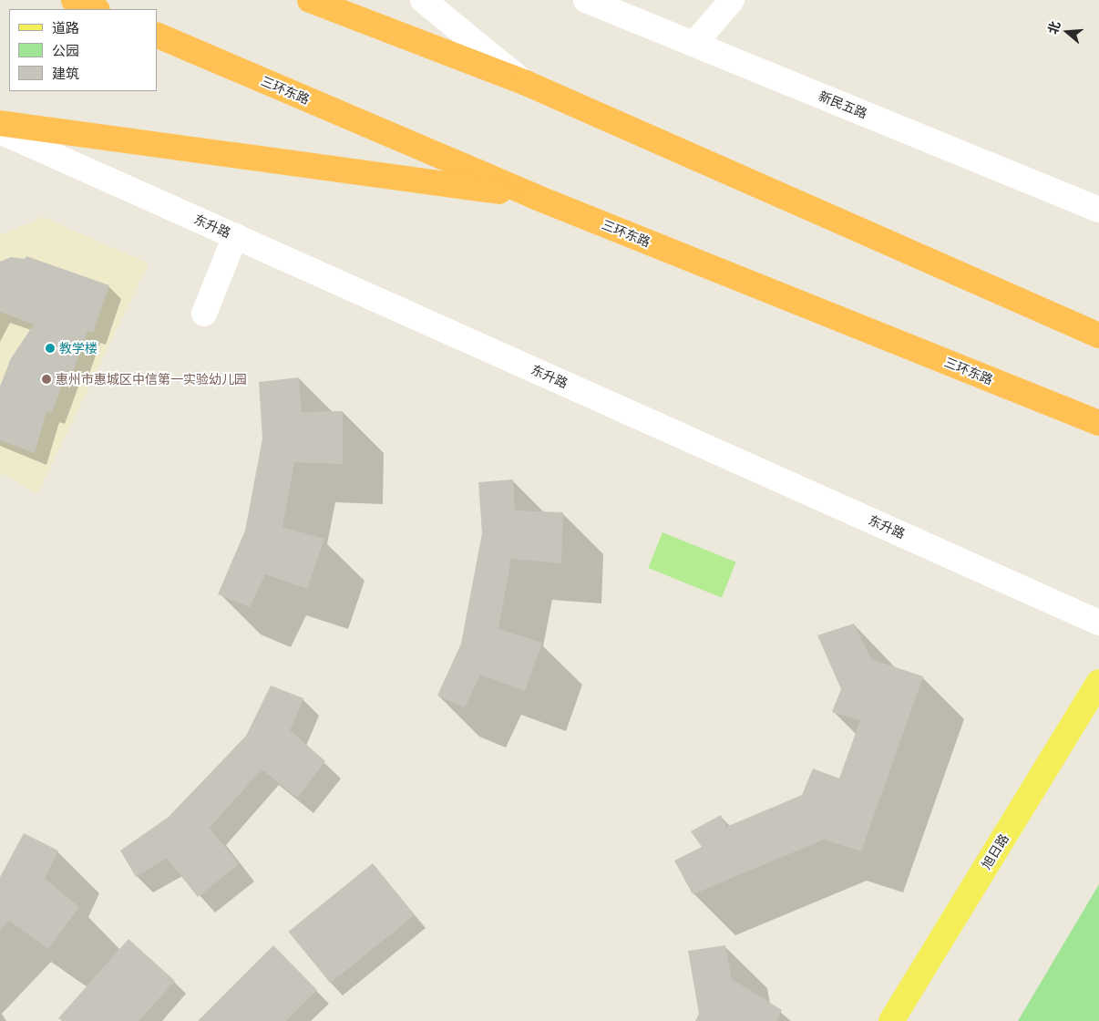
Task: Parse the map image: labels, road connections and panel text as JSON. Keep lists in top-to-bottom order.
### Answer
{
  "streets": {
    "highway": ["三环东路"],
    "main road": ["旭日路"],
    "street": ["新民五路", "东升路"]
  },
  "places": ["教学楼", "惠州市惠城区中信第一实验幼儿园"],
  "legend": ["道路", "公园", "建筑"],
  "north": "left"
}
